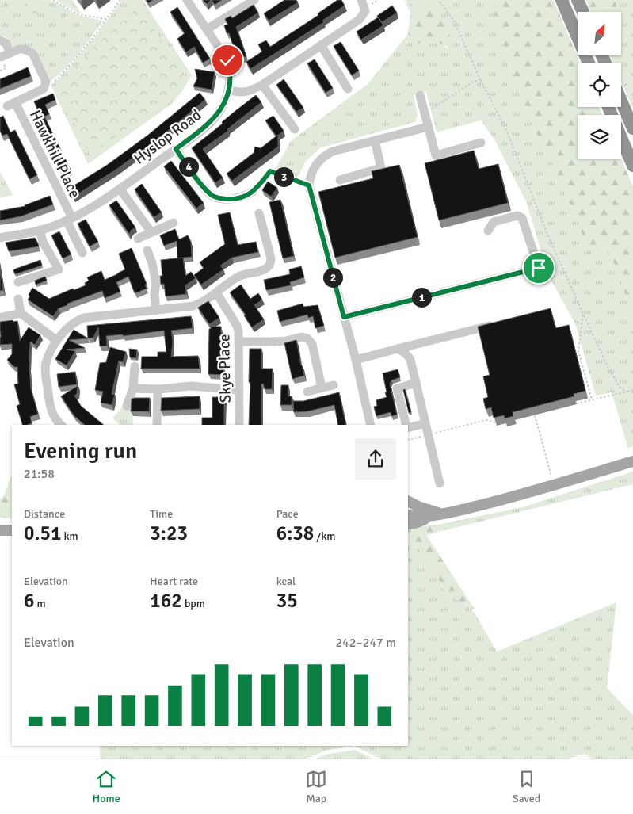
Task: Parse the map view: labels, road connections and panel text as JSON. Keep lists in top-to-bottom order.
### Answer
{
  "streets": {
    "street": ["Hyslop Road", "Hawkhill Place", "Skye Place"]
  },
  "crossings": [
    ["Hyslop Road", "Hawkhill Place"]
  ],
  "north": "top right",
  "page": {
    "pins": [
      "4",
      "3",
      "2",
      "1"
    ],
    "heading": ["Evening run", "21:58"],
    "stats": [
      ["Distance", "0.51 km"],
      ["Time", "3:23"],
      ["Pace", "6:38 /km"],
      ["Elevation", "6 m"],
      ["Heart rate", "162 bpm"],
      ["kcal", "35"]
    ],
    "chart": ["Elevation", "242–247 m"],
    "tabs": ["Home", "Map", "Saved"]
  }
}
